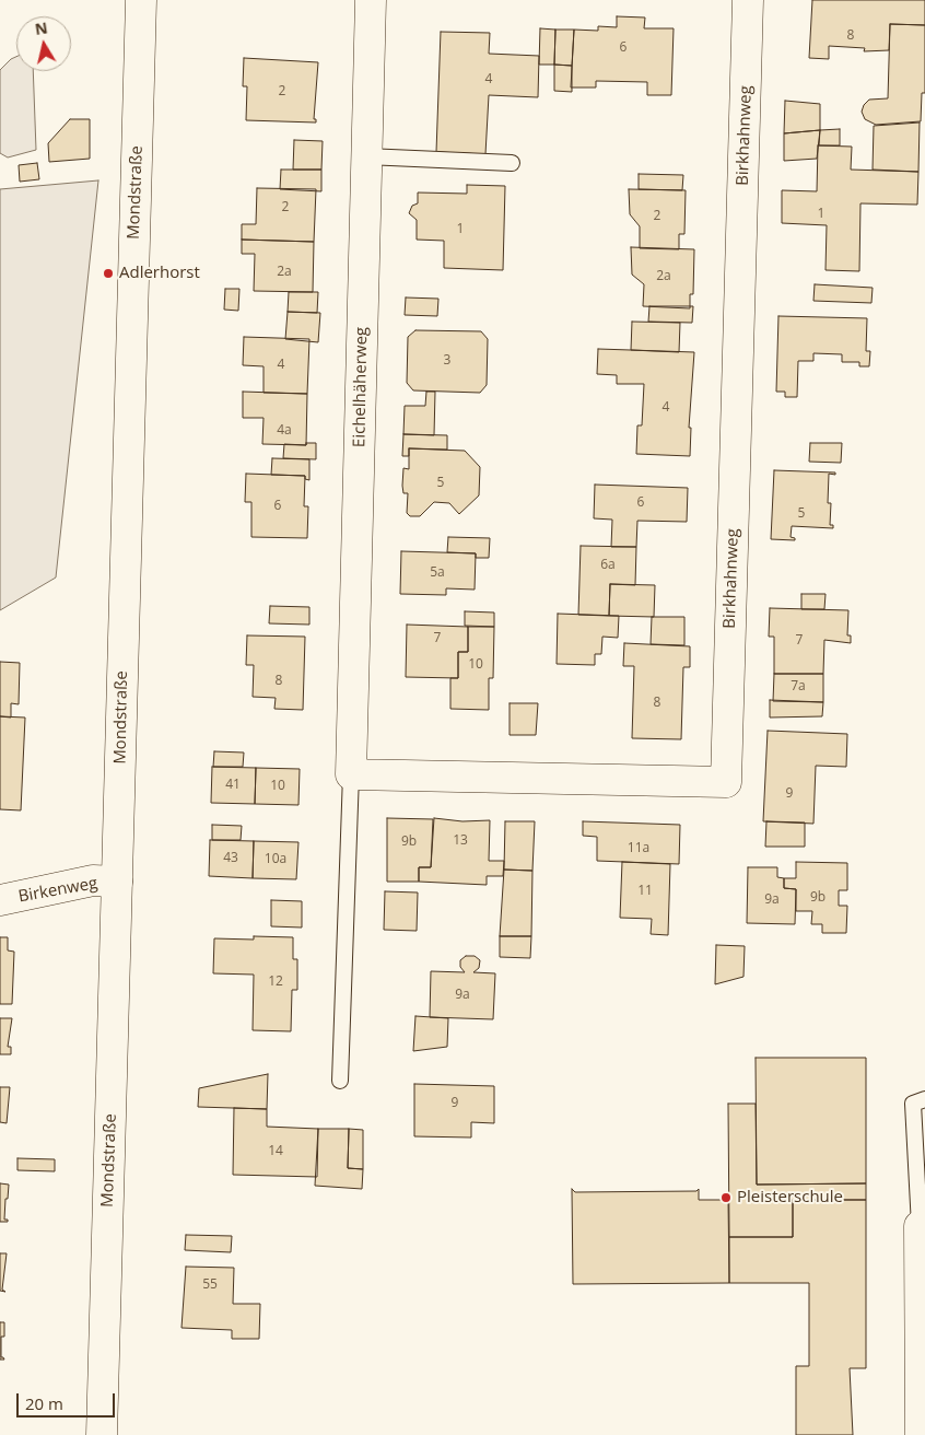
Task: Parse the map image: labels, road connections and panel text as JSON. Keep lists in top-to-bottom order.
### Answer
{
  "streets": {
    "street": [
      "Birkhahnweg",
      "Mondstraße",
      "Eichelhäherweg",
      "Birkenweg"
    ]
  },
  "crossings": [
    ["Birkhahnweg", "Eichelhäherweg"],
    ["Mondstraße", "Birkenweg"]
  ],
  "places": ["Adlerhorst", "Pleisterschule"],
  "house_numbers": [
    "8",
    "6",
    "4",
    "2",
    "2",
    "1",
    "2",
    "1",
    "2a",
    "2a",
    "3",
    "4",
    "4",
    "4a",
    "5",
    "6",
    "6",
    "5",
    "6a",
    "5a",
    "7",
    "7",
    "10",
    "8",
    "7a",
    "8",
    "41",
    "10",
    "9",
    "13",
    "9b",
    "11a",
    "43",
    "10a",
    "11",
    "9b",
    "9a",
    "12",
    "9a",
    "9",
    "14",
    "55"
  ],
  "scale_bar": "20 m",
  "north": "top"
}
